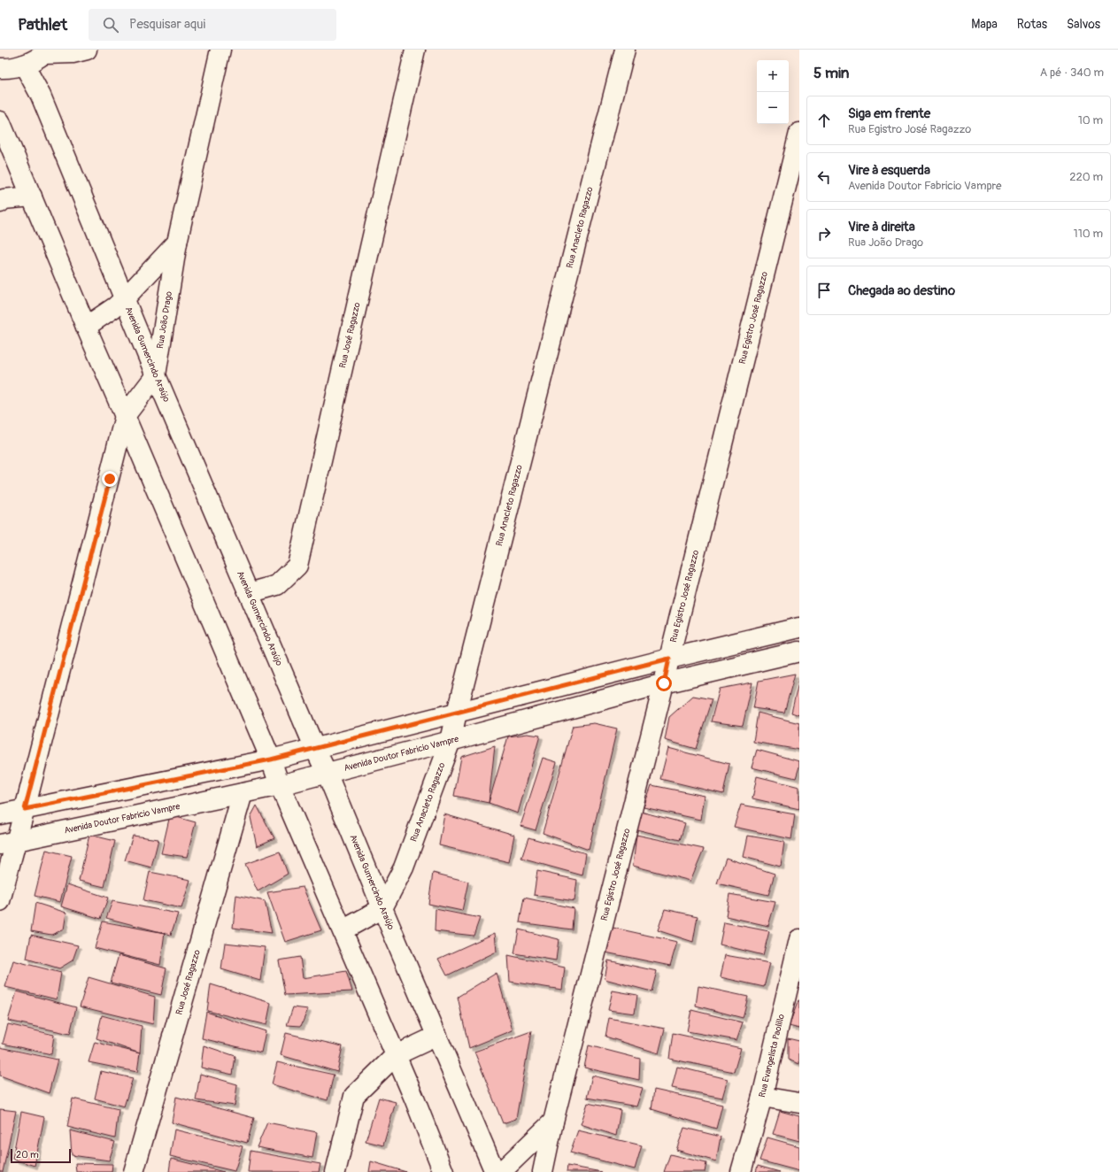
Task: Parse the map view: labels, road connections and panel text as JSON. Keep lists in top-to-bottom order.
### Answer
{
  "streets": {
    "main road": [
      "Rua Anacleto Ragazzo",
      "Rua Egistro José Ragazzo",
      "Rua João Drago",
      "Rua José Ragazzo",
      "Avenida Gumercindo Araújo",
      "Avenida Doutor Fabricio Vampre",
      "Rua Evangelista Paolillo"
    ]
  },
  "crossings": [
    ["Rua Anacleto Ragazzo", "Avenida Gumercindo Araújo"],
    ["Rua Anacleto Ragazzo", "Avenida Doutor Fabricio Vampre"],
    ["Rua Egistro José Ragazzo", "Avenida Doutor Fabricio Vampre"],
    ["Rua João Drago", "Avenida Gumercindo Araújo"],
    ["Rua João Drago", "Avenida Doutor Fabricio Vampre"],
    ["Rua José Ragazzo", "Avenida Gumercindo Araújo"],
    ["Rua José Ragazzo", "Avenida Doutor Fabricio Vampre"],
    ["Avenida Gumercindo Araújo", "Avenida Doutor Fabricio Vampre"]
  ],
  "scale_bar": "20 m",
  "page": {
    "header": "Pathlet",
    "search": "Pesquisar aqui",
    "nav": ["Mapa", "Rotas", "Salvos"],
    "heading": ["5 min", "A pé · 340 m"],
    "map_buttons": ["+", "−"],
    "list": [
      ["Siga em frente", "Rua Egistro José Ragazzo", "10 m"],
      ["Vire à esquerda", "Avenida Doutor Fabricio Vampre", "220 m"],
      ["Vire à direita", "Rua João Drago", "110 m"],
      "Chegada ao destino"
    ],
    "scale": "20 m"
  }
}
